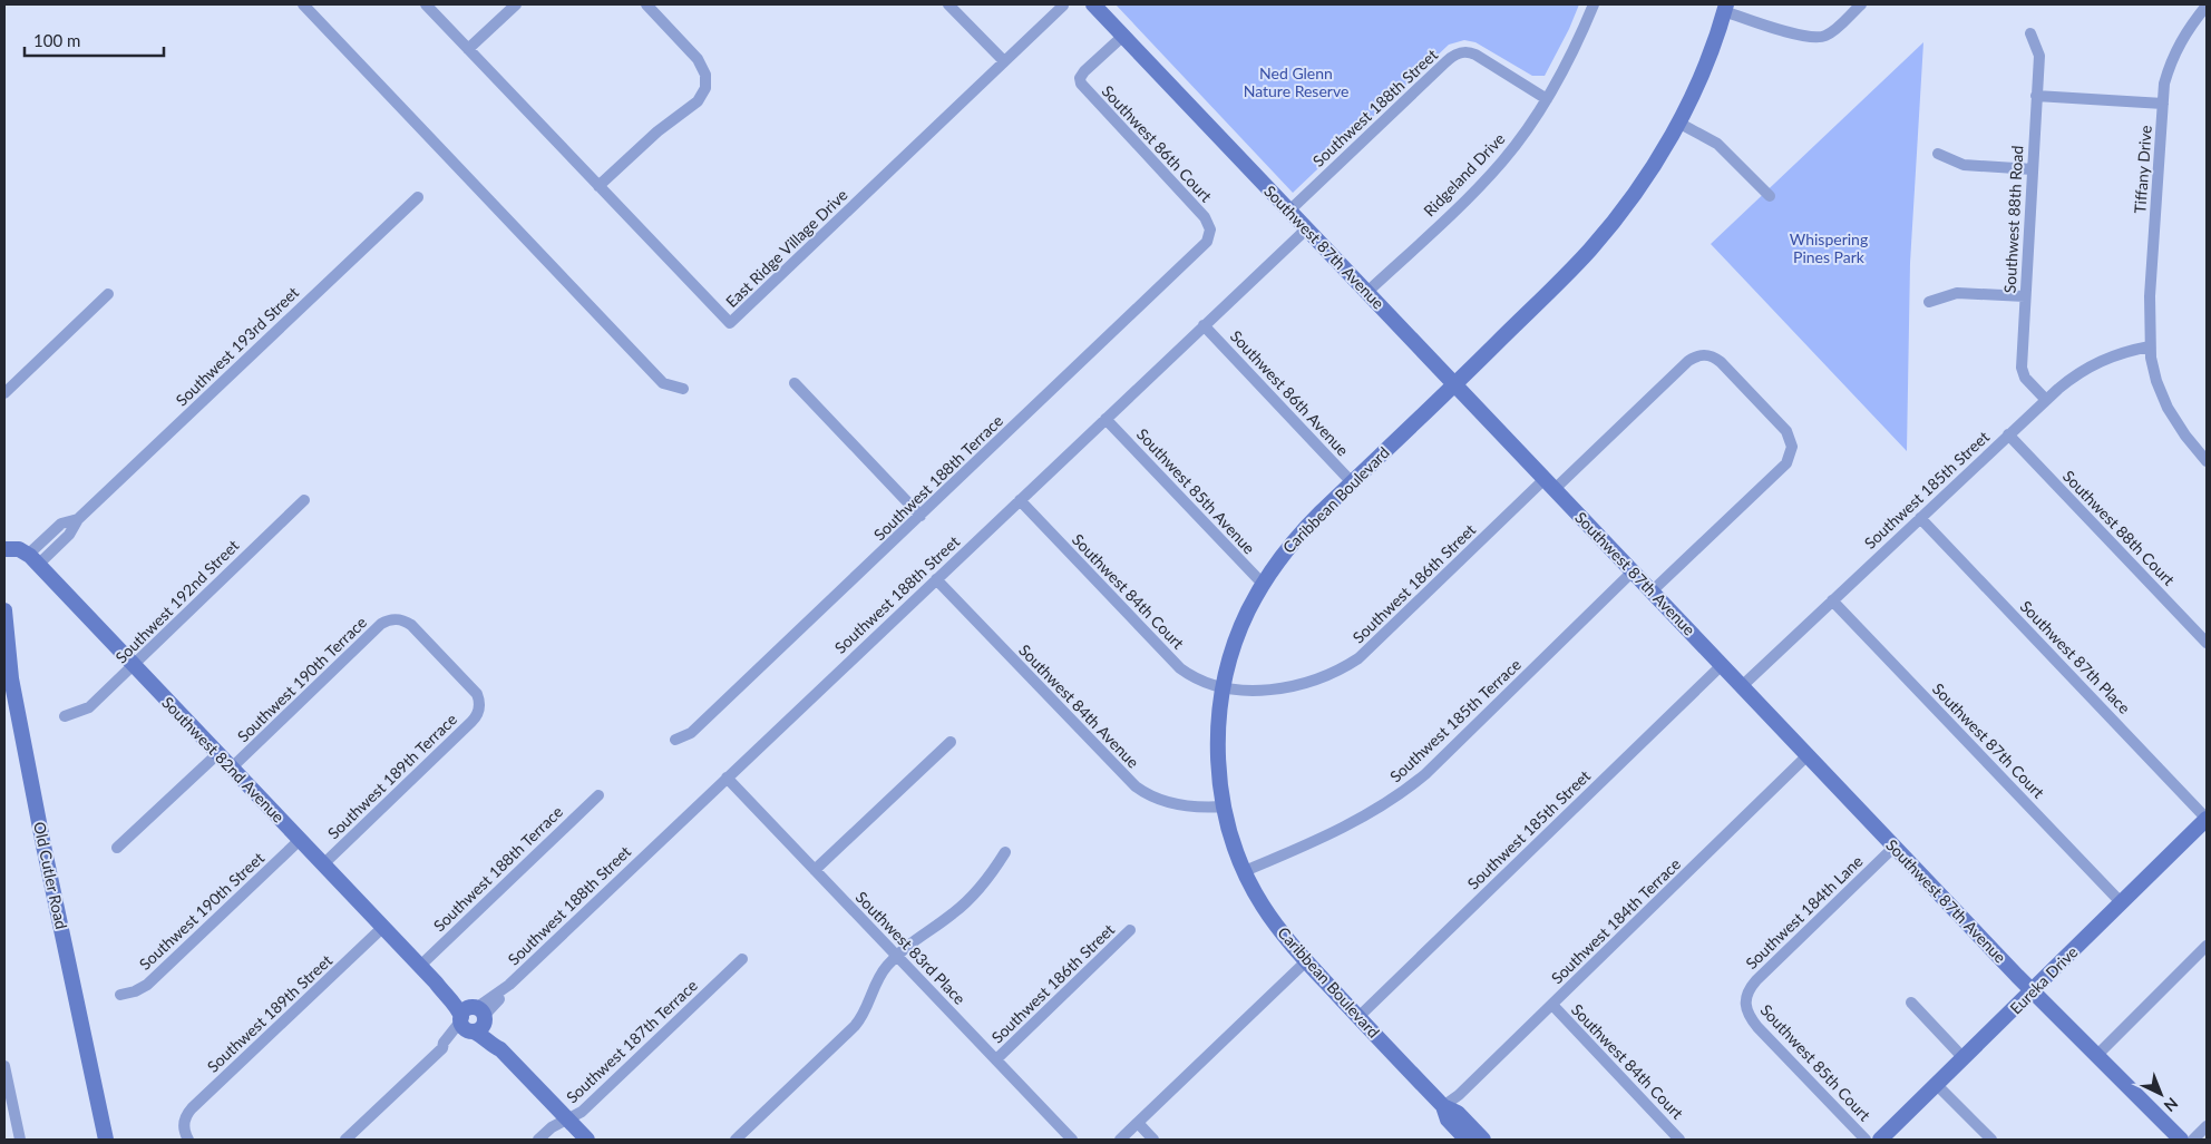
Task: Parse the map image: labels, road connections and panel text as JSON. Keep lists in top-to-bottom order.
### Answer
{
  "streets": {
    "street": [
      "Southwest 188th Street",
      "Southwest 86th Court",
      "Tiffany Drive",
      "Ridgeland Drive",
      "Southwest 88th Road",
      "Southwest 87th Avenue",
      "East Ridge Village Drive",
      "Southwest 193rd Street",
      "Southwest 86th Avenue",
      "Southwest 188th Terrace",
      "Southwest 185th Street",
      "Southwest 85th Avenue",
      "Caribbean Boulevard",
      "Southwest 88th Court",
      "Southwest 186th Street",
      "Southwest 84th Court",
      "Southwest 192nd Street",
      "Southwest 87th Place",
      "Southwest 190th Terrace",
      "Southwest 84th Avenue",
      "Southwest 185th Terrace",
      "Southwest 87th Court",
      "Southwest 82nd Avenue",
      "Southwest 189th Terrace",
      "Old Cutler Road",
      "Southwest 190th Street",
      "Southwest 184th Lane",
      "Southwest 184th Terrace",
      "Southwest 83rd Place",
      "Eureka Drive",
      "Southwest 189th Street",
      "Southwest 187th Terrace",
      "Southwest 85th Court"
    ]
  },
  "crossings": [
    ["Southwest 188th Street", "Ridgeland Drive"],
    ["Southwest 188th Street", "Southwest 87th Avenue"],
    ["Southwest 188th Street", "Southwest 86th Avenue"],
    ["Southwest 188th Street", "Southwest 85th Avenue"],
    ["Southwest 188th Street", "Southwest 84th Court"],
    ["Southwest 188th Street", "Southwest 84th Avenue"],
    ["Southwest 188th Street", "Southwest 82nd Avenue"],
    ["Southwest 188th Street", "Southwest 83rd Place"],
    ["Southwest 86th Court", "Southwest 87th Avenue"],
    ["Southwest 86th Court", "Southwest 188th Terrace"],
    ["Tiffany Drive", "Southwest 185th Street"],
    ["Ridgeland Drive", "Southwest 87th Avenue"],
    ["Southwest 88th Road", "Southwest 185th Street"],
    ["Southwest 87th Avenue", "Southwest 185th Street"],
    ["Southwest 87th Avenue", "Caribbean Boulevard"],
    ["Southwest 87th Avenue", "Southwest 186th Street"],
    ["Southwest 87th Avenue", "Southwest 185th Terrace"],
    ["Southwest 87th Avenue", "Southwest 184th Lane"],
    ["Southwest 87th Avenue", "Southwest 184th Terrace"],
    ["Southwest 87th Avenue", "Eureka Drive"],
    ["Southwest 193rd Street", "Southwest 82nd Avenue"],
    ["Southwest 86th Avenue", "Caribbean Boulevard"],
    ["Southwest 188th Terrace", "Southwest 82nd Avenue"],
    ["Southwest 185th Street", "Caribbean Boulevard"],
    ["Southwest 185th Street", "Southwest 88th Court"],
    ["Southwest 185th Street", "Southwest 87th Place"],
    ["Southwest 185th Street", "Southwest 87th Court"],
    ["Southwest 85th Avenue", "Caribbean Boulevard"],
    ["Caribbean Boulevard", "Southwest 186th Street"],
    ["Caribbean Boulevard", "Southwest 84th Court"],
    ["Caribbean Boulevard", "Southwest 84th Avenue"],
    ["Caribbean Boulevard", "Southwest 185th Terrace"],
    ["Caribbean Boulevard", "Southwest 184th Terrace"],
    ["Southwest 186th Street", "Southwest 84th Court"],
    ["Southwest 186th Street", "Southwest 83rd Place"],
    ["Southwest 84th Court", "Southwest 184th Terrace"],
    ["Southwest 192nd Street", "Southwest 82nd Avenue"],
    ["Southwest 87th Place", "Eureka Drive"],
    ["Southwest 190th Terrace", "Southwest 82nd Avenue"],
    ["Southwest 190th Terrace", "Southwest 189th Terrace"],
    ["Southwest 87th Court", "Eureka Drive"],
    ["Southwest 82nd Avenue", "Southwest 189th Terrace"],
    ["Southwest 82nd Avenue", "Southwest 190th Street"],
    ["Southwest 82nd Avenue", "Southwest 189th Street"],
    ["Southwest 82nd Avenue", "Southwest 187th Terrace"],
    ["Southwest 184th Lane", "Southwest 85th Court"]
  ],
  "parks": ["Ned Glenn Nature Reserve", "Whispering Pines Park"],
  "scale_bar": "100 m",
  "north": "bottom right"
}
